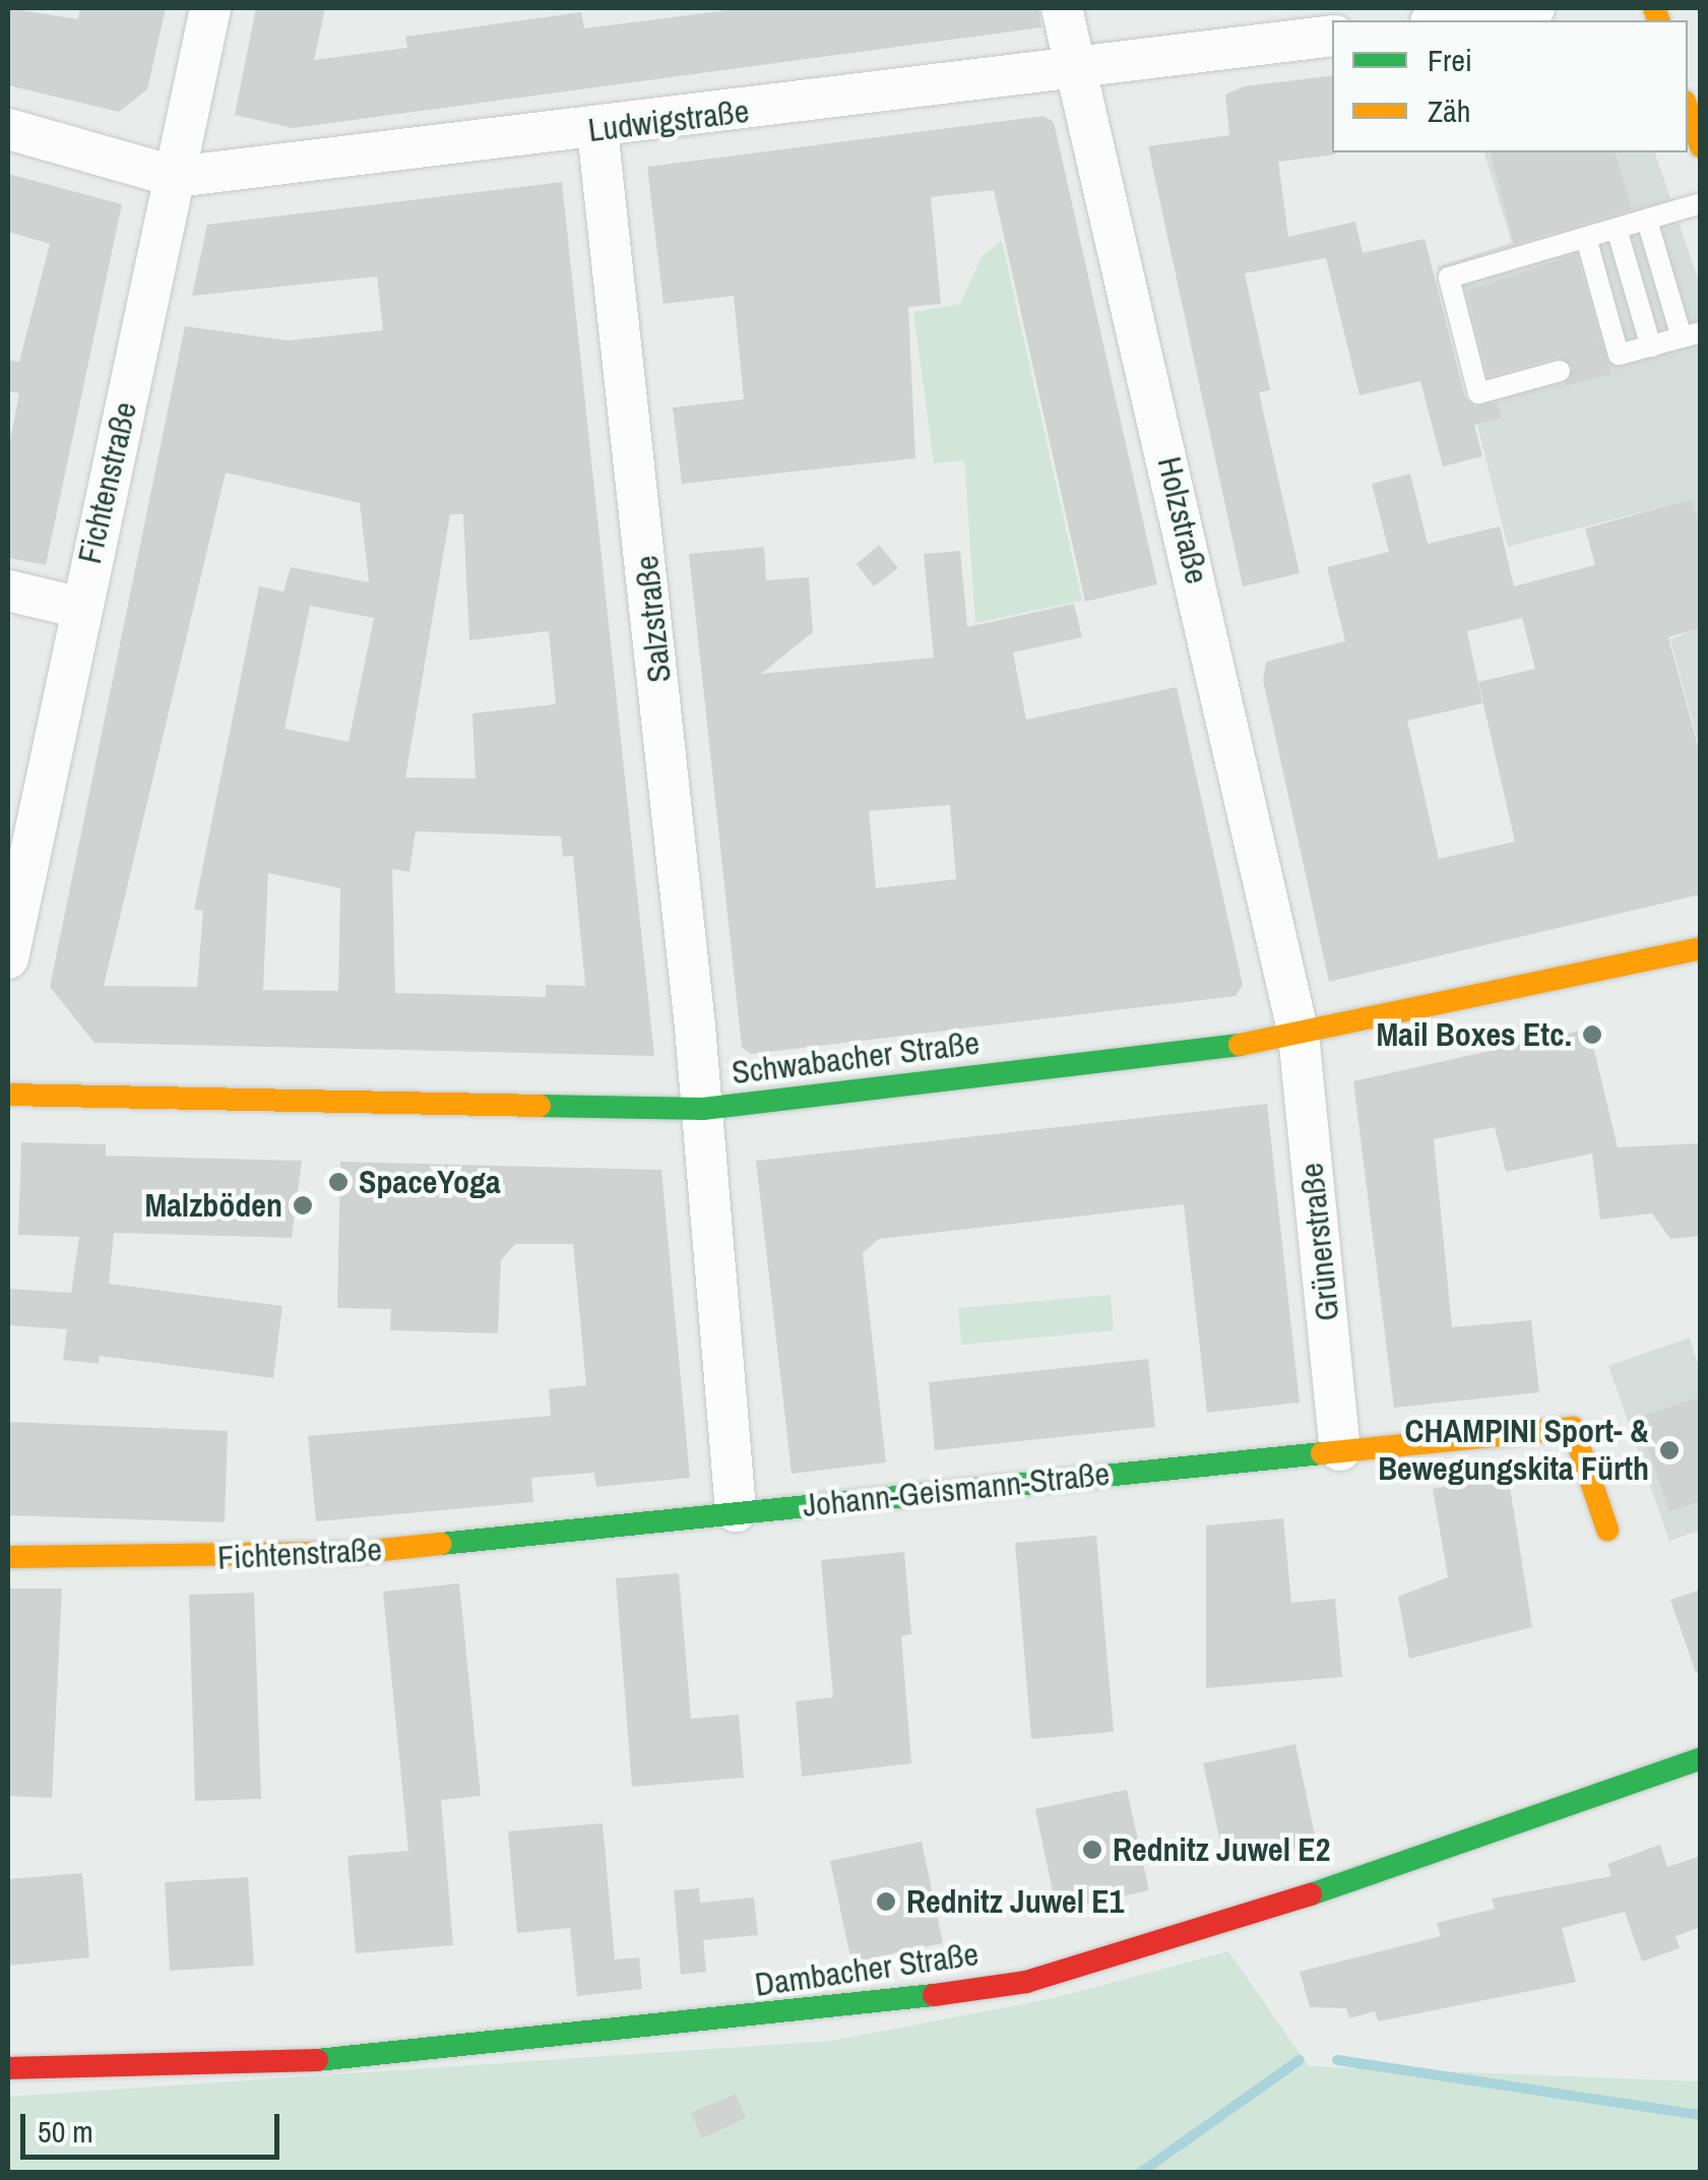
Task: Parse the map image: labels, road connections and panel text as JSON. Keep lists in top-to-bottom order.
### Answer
{
  "streets": {
    "street": [
      "Ludwigstraße",
      "Fichtenstraße",
      "Holzstraße",
      "Salzstraße",
      "Schwabacher Straße",
      "Grünerstraße",
      "Johann-Geismann-Straße",
      "Dambacher Straße"
    ]
  },
  "crossings": [
    ["Ludwigstraße", "Fichtenstraße"],
    ["Ludwigstraße", "Holzstraße"],
    ["Ludwigstraße", "Salzstraße"],
    ["Fichtenstraße", "Johann-Geismann-Straße"],
    ["Holzstraße", "Schwabacher Straße"],
    ["Holzstraße", "Grünerstraße"],
    ["Salzstraße", "Schwabacher Straße"],
    ["Schwabacher Straße", "Grünerstraße"],
    ["Grünerstraße", "Johann-Geismann-Straße"]
  ],
  "places": [
    "Mail Boxes Etc.",
    "SpaceYoga",
    "Malzböden",
    "CHAMPINI Sport- & Bewegungskita Fürth",
    "Rednitz Juwel E2",
    "Rednitz Juwel E1"
  ],
  "legend": ["Frei", "Zäh"],
  "scale_bar": "50 m"
}
